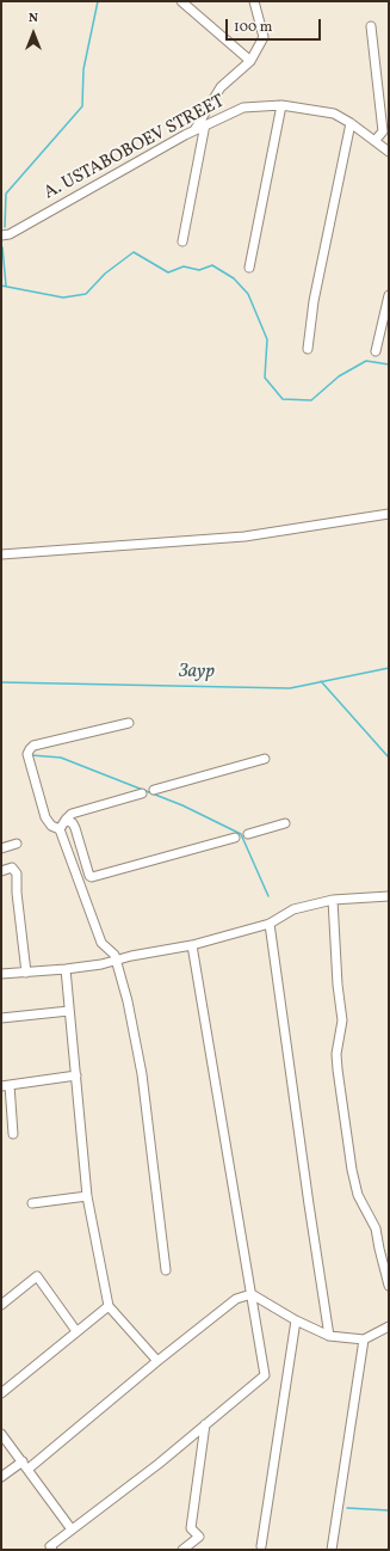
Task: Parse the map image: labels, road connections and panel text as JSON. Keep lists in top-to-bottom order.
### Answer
{
  "streets": {
    "street": ["A. USTABOBOEV STREET"]
  },
  "water": ["Заур"],
  "scale_bar": "100 m",
  "north": "top"
}
